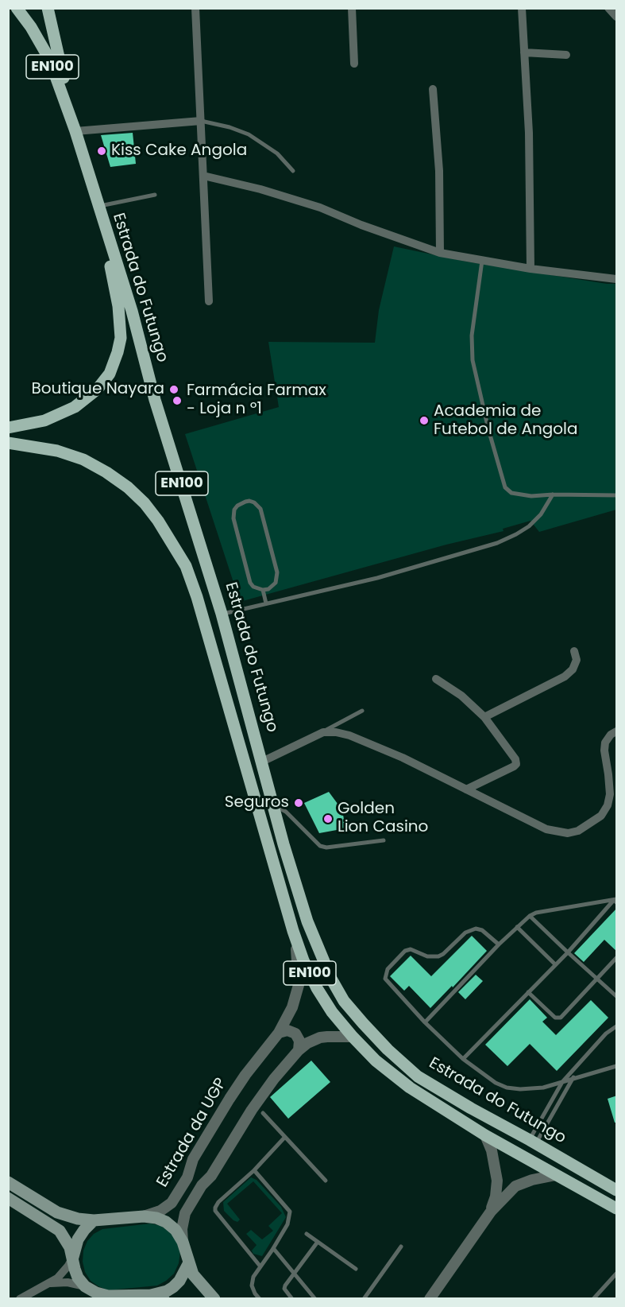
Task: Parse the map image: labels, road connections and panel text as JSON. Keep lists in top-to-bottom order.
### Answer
{
  "streets": {
    "main road": ["EN100", "Estrada do Futungo"],
    "street": ["Estrada da UGP"]
  },
  "crossings": [
    ["Estrada do Futungo", "Estrada da UGP"]
  ],
  "places": [
    "Kiss Cake Angola",
    "Boutique Nayara",
    "Farmácia Farmax - Loja n º1",
    "Academia de Futebol de Angola",
    "Seguros",
    "Golden Lion Casino"
  ]
}
